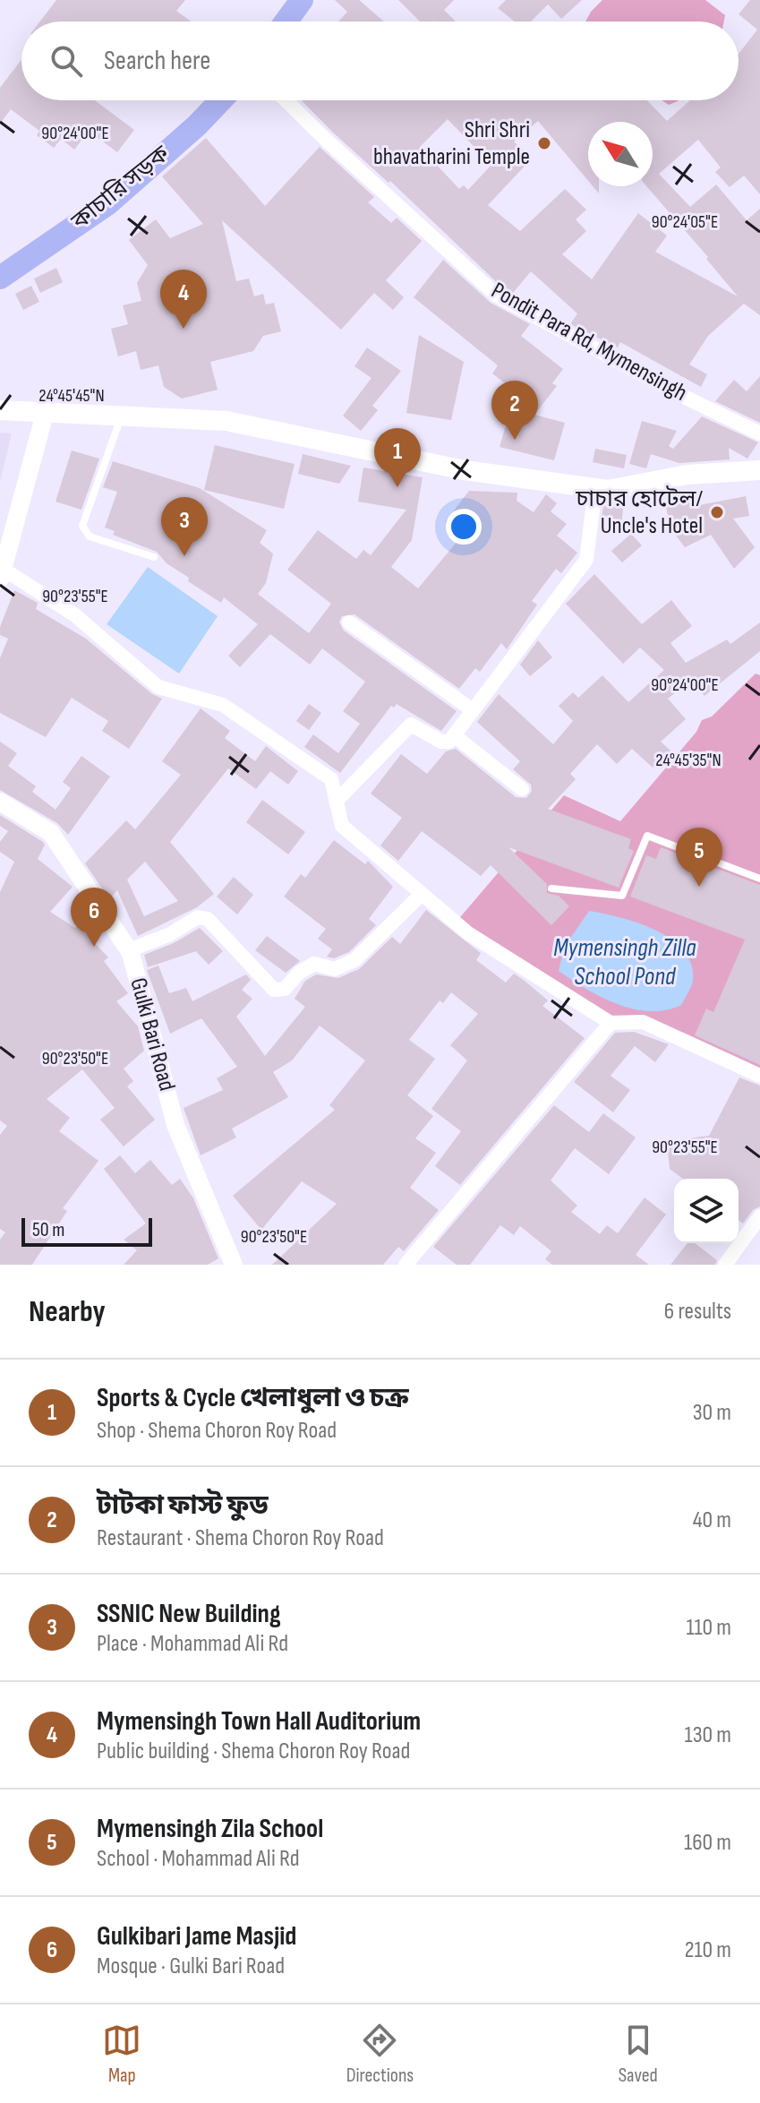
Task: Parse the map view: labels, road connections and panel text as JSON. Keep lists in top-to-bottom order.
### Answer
{
  "streets": {
    "main road": ["কাচারি সড়ক"],
    "street": ["Pondit Para Rd, Mymensingh", "Gulki Bari Road"]
  },
  "water": ["Mymensingh Zilla School Pond"],
  "places": ["Shri Shri bhavatharini Temple", "চাচার হোটেল/ Uncle's Hotel"],
  "scale_bar": "50 m",
  "north": "top left",
  "page": {
    "search": "Search here",
    "pins": [
      "4",
      "2",
      "1",
      "3",
      "5",
      "6"
    ],
    "scale": "50 m",
    "heading": ["Nearby", "6 results"],
    "list": [
      {
        "mark": "1",
        "name": "Sports & Cycle খেলাধুলা ও চক্র",
        "note": "Shop · Shema Choron Roy Road",
        "value": "30 m"
      },
      {
        "mark": "2",
        "name": "টাটকা ফাস্ট ফুড",
        "note": "Restaurant · Shema Choron Roy Road",
        "value": "40 m"
      },
      {
        "mark": "3",
        "name": "SSNIC New Building",
        "note": "Place · Mohammad Ali Rd",
        "value": "110 m"
      },
      {
        "mark": "4",
        "name": "Mymensingh Town Hall Auditorium",
        "note": "Public building · Shema Choron Roy Road",
        "value": "130 m"
      },
      {
        "mark": "5",
        "name": "Mymensingh Zila School",
        "note": "School · Mohammad Ali Rd",
        "value": "160 m"
      },
      {
        "mark": "6",
        "name": "Gulkibari Jame Masjid",
        "note": "Mosque · Gulki Bari Road",
        "value": "210 m"
      }
    ],
    "nav": ["Map", "Directions", "Saved"]
  },
  "coordinates": [
    "90°24'00\"E",
    "90°24'05\"E",
    "24°45'45\"N",
    "90°23'55\"E",
    "24°45'35\"N",
    "90°23'50\"E"
  ]
}
